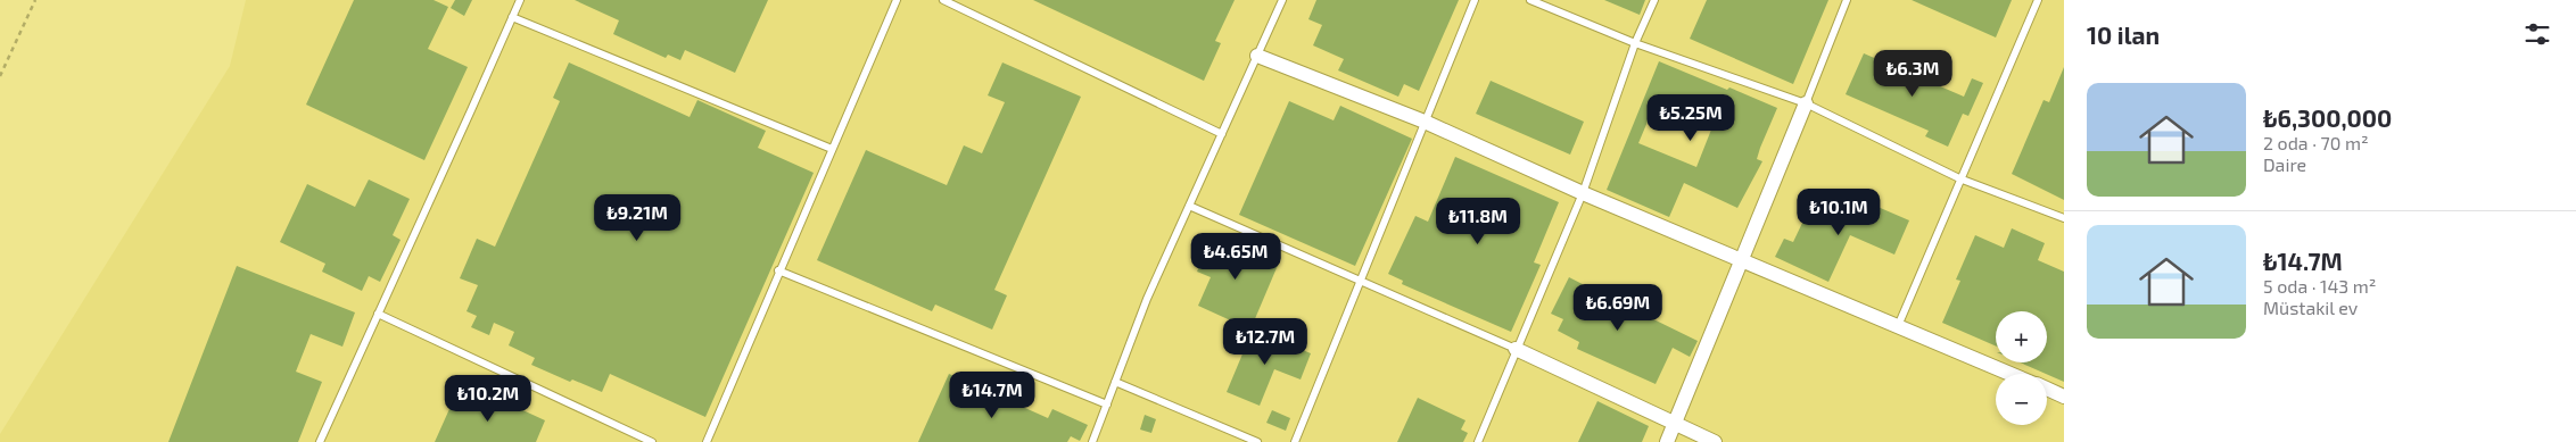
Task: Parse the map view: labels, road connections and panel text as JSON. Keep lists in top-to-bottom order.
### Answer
{
  "page": {
    "heading": "10 ilan",
    "price": [
      "₺6.3M",
      "₺5.25M",
      "₺10.1M",
      "₺9.21M",
      "₺11.8M",
      "₺4.65M",
      "₺6.69M",
      "₺12.7M",
      "₺14.7M",
      "₺10.2M"
    ],
    "list": [
      {
        "name": "₺6,300,000",
        "note": "2 oda · 70 m² · Daire"
      },
      {
        "name": "₺14.7M",
        "note": "5 oda · 143 m² · Müstakil ev"
      }
    ],
    "map_buttons": ["+", "−"]
  }
}
